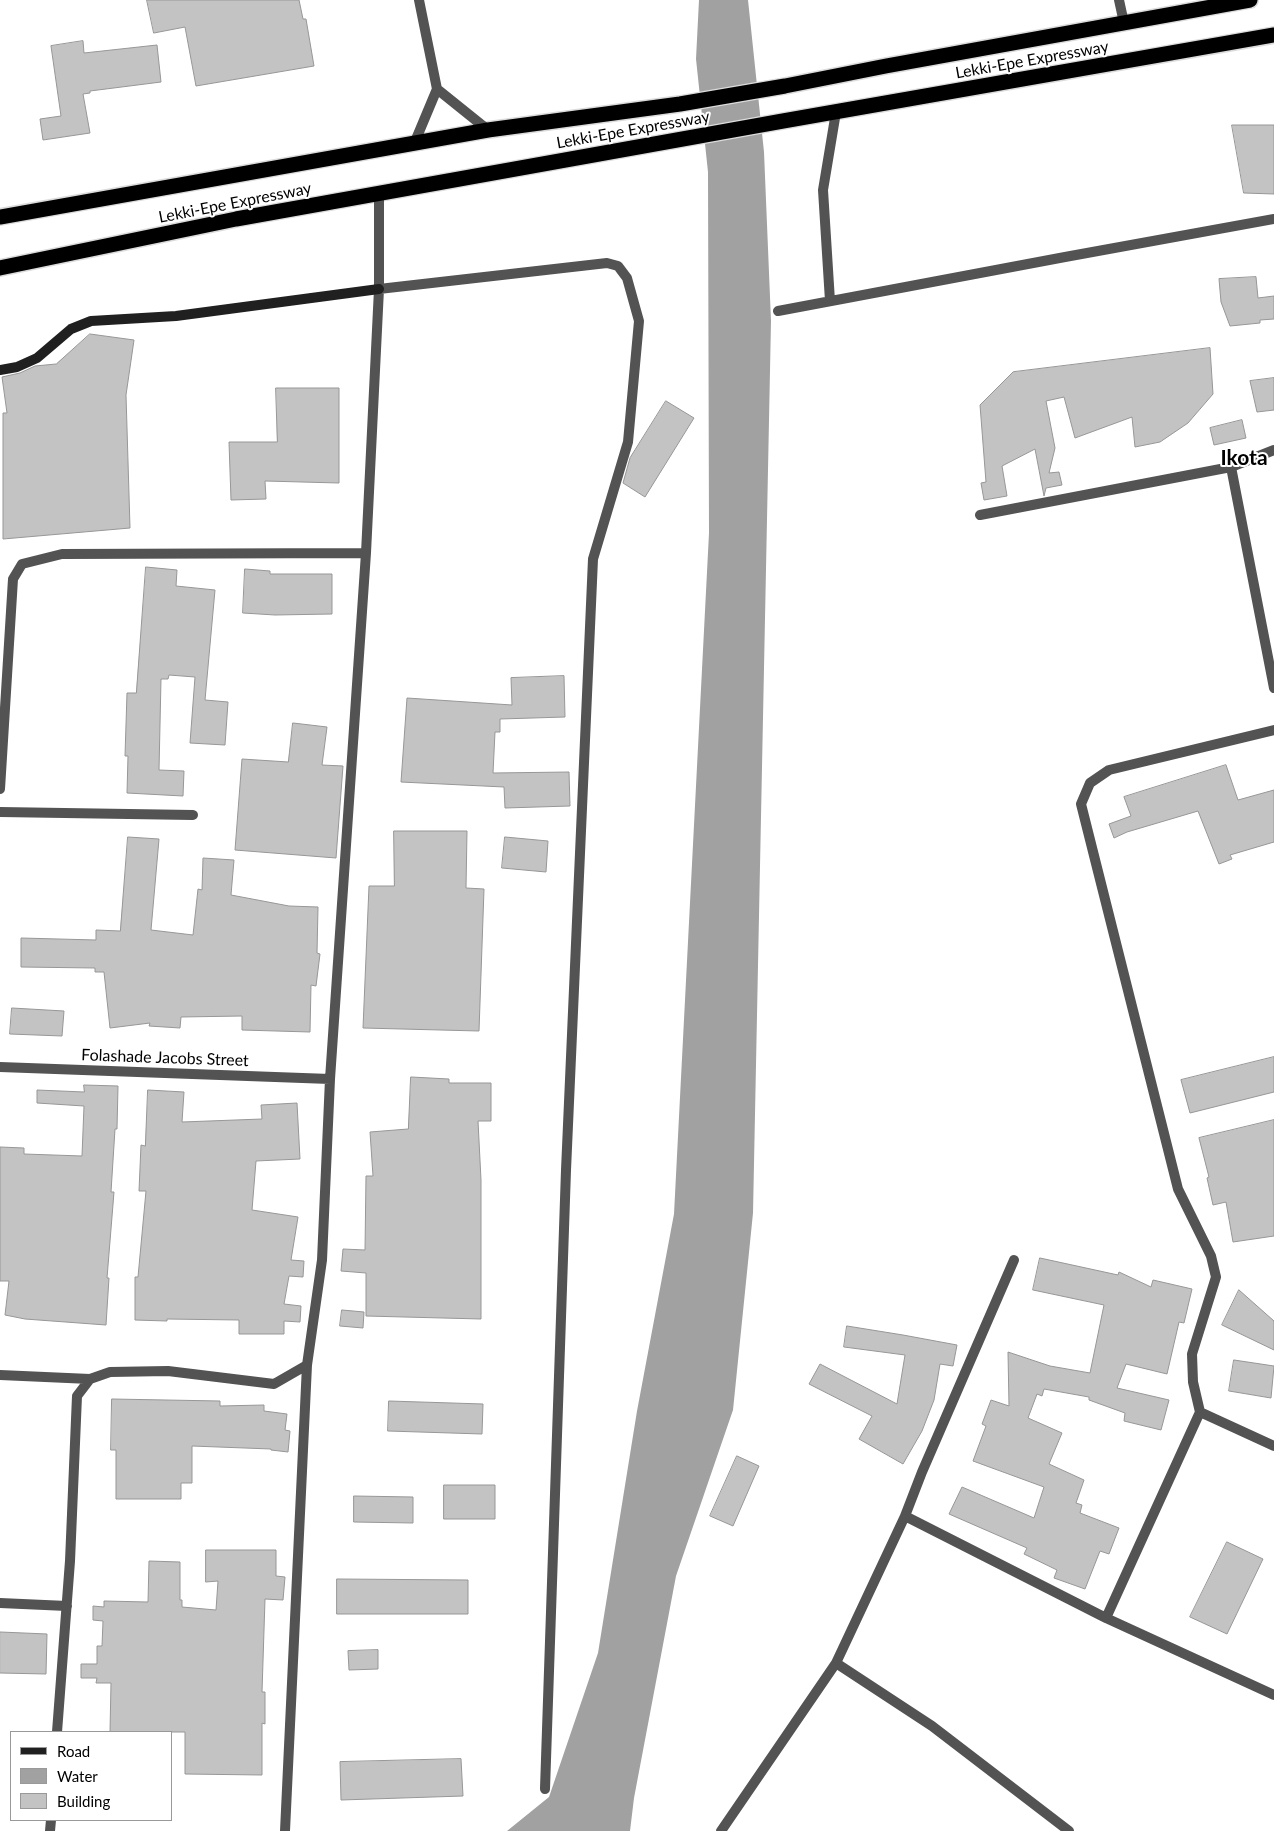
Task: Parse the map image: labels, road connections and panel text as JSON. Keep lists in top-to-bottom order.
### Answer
{
  "streets": {
    "highway": ["Lekki-Epe Expressway"],
    "street": ["Folashade Jacobs Street"]
  },
  "districts": ["Ikota"],
  "legend": ["Road", "Water", "Building"]
}
